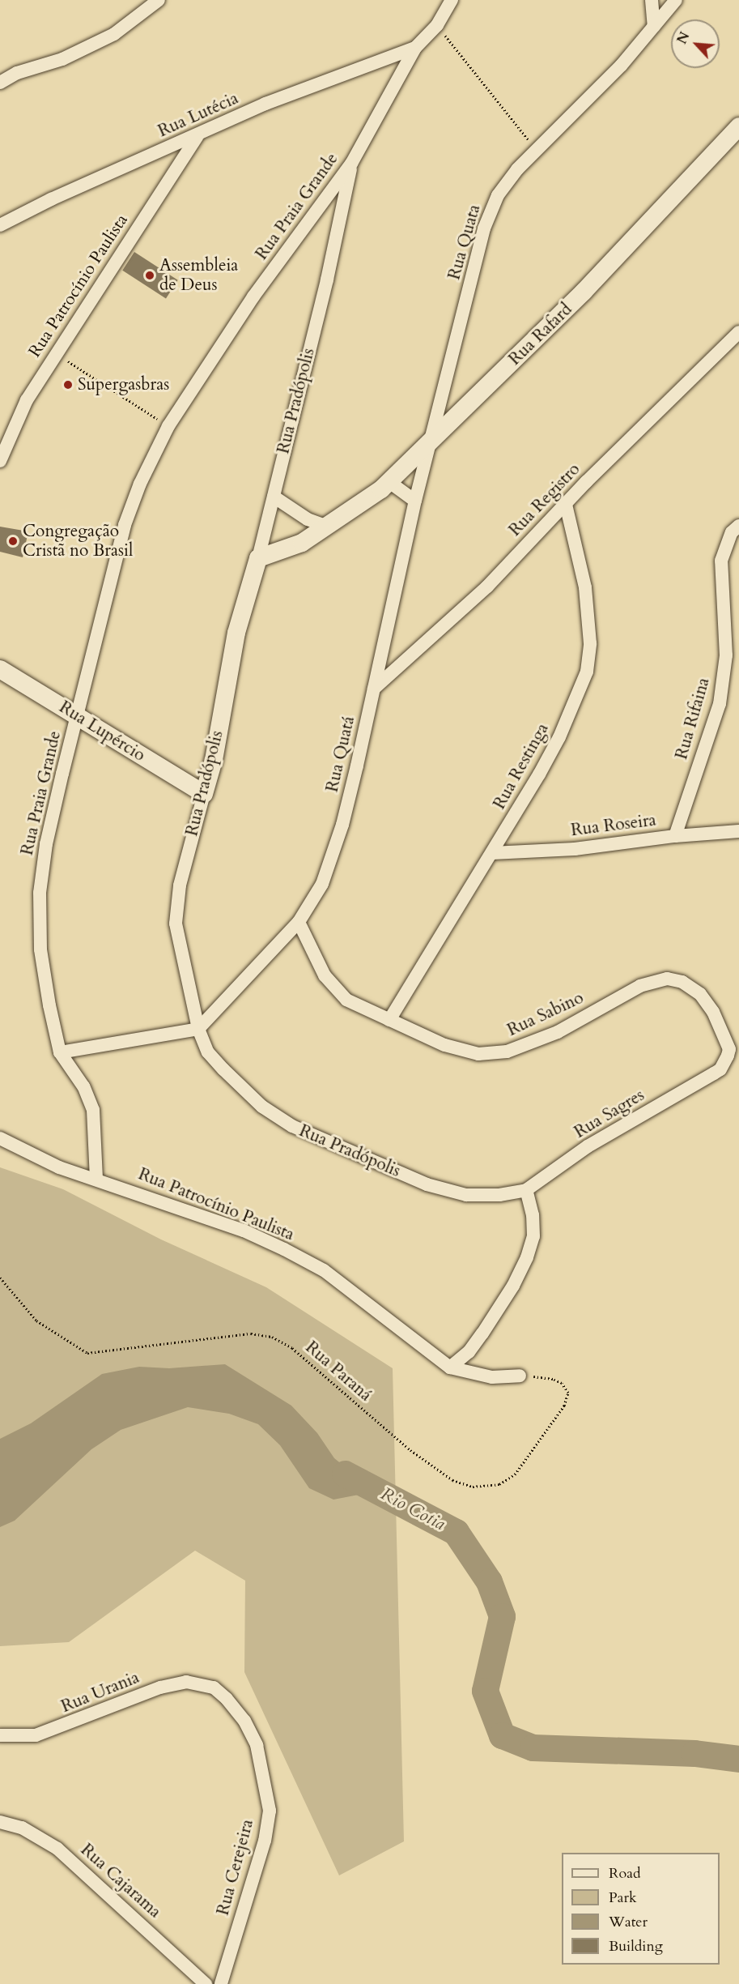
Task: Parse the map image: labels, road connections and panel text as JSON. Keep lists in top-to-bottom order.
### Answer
{
  "streets": {
    "street": [
      "Rua Lutécia",
      "Rua Praia Grande",
      "Rua Quata",
      "Rua Patrocínio Paulista",
      "Rua Rafard",
      "Rua Pradópolis",
      "Rua Registro",
      "Rua Rifaina",
      "Rua Lupércio",
      "Rua Quatá",
      "Rua Restinga",
      "Rua Roseira",
      "Rua Sabino",
      "Rua Sagres",
      "Rua Urania",
      "Rua Cerejeira",
      "Rua Cajarama"
    ],
    "path": ["Rua Paraná"]
  },
  "crossings": [
    ["Rua Lutécia", "Rua Praia Grande"],
    ["Rua Lutécia", "Rua Patrocínio Paulista"],
    ["Rua Praia Grande", "Rua Patrocínio Paulista"],
    ["Rua Praia Grande", "Rua Pradópolis"],
    ["Rua Praia Grande", "Rua Lupércio"],
    ["Rua Quata", "Rua Rafard"],
    ["Rua Quata", "Rua Quatá"],
    ["Rua Rafard", "Rua Pradópolis"],
    ["Rua Rafard", "Rua Quatá"],
    ["Rua Pradópolis", "Rua Lupércio"],
    ["Rua Pradópolis", "Rua Quatá"],
    ["Rua Pradópolis", "Rua Sagres"],
    ["Rua Registro", "Rua Quatá"],
    ["Rua Registro", "Rua Restinga"],
    ["Rua Rifaina", "Rua Roseira"],
    ["Rua Quatá", "Rua Sabino"],
    ["Rua Restinga", "Rua Roseira"],
    ["Rua Restinga", "Rua Sabino"],
    ["Rua Sabino", "Rua Sagres"],
    ["Rua Urania", "Rua Cerejeira"]
  ],
  "water": ["Rio Cotia"],
  "places": ["Assembleia de Deus", "Supergasbras", "Congregação Cristã no Brasil"],
  "legend": [
    "Road",
    "Park",
    "Water",
    "Building"
  ],
  "north": "top left"
}
